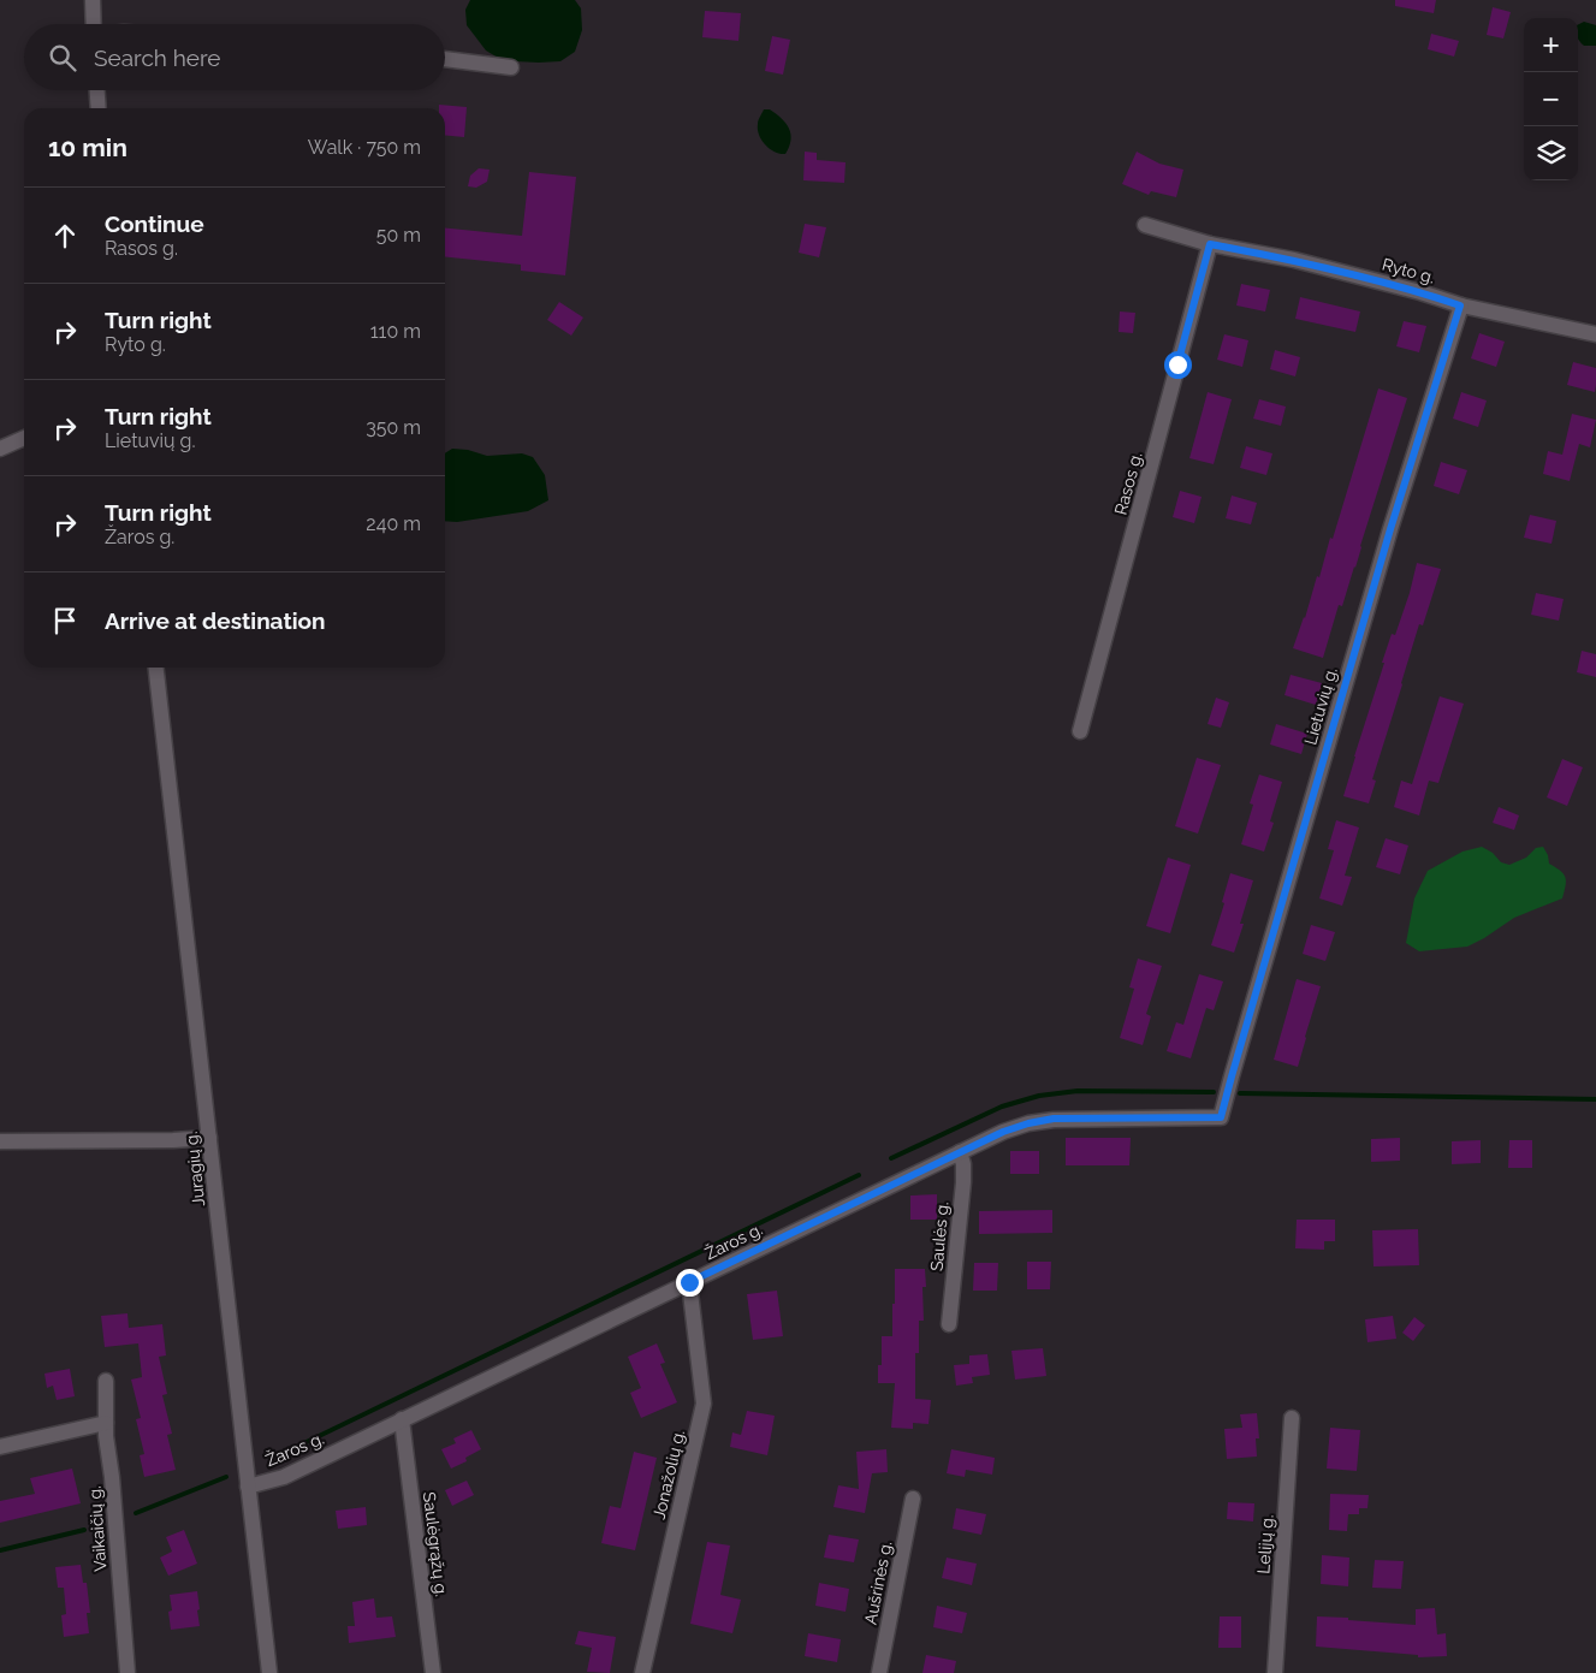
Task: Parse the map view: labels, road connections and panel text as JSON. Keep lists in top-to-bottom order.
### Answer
{
  "streets": {
    "street": [
      "Ryto g.",
      "Rasos g.",
      "Lietuvių g.",
      "Juragių g.",
      "Saulės g.",
      "Žaros g.",
      "Jonažolių g.",
      "Vaikaičių g.",
      "Saulėgrąžų g.",
      "Lelijų g.",
      "Aušrinės g."
    ]
  },
  "crossings": [
    ["Ryto g.", "Rasos g."],
    ["Ryto g.", "Lietuvių g."],
    ["Lietuvių g.", "Žaros g."],
    ["Juragių g.", "Žaros g."],
    ["Saulės g.", "Žaros g."],
    ["Žaros g.", "Jonažolių g."],
    ["Žaros g.", "Saulėgrąžų g."]
  ],
  "page": {
    "map_buttons": ["+", "−"],
    "search": "Search here",
    "heading": ["10 min", "Walk · 750 m"],
    "list": [
      ["Continue", "Rasos g.", "50 m"],
      ["Turn right", "Ryto g.", "110 m"],
      ["Turn right", "Lietuvių g.", "350 m"],
      ["Turn right", "Žaros g.", "240 m"],
      "Arrive at destination"
    ]
  }
}
